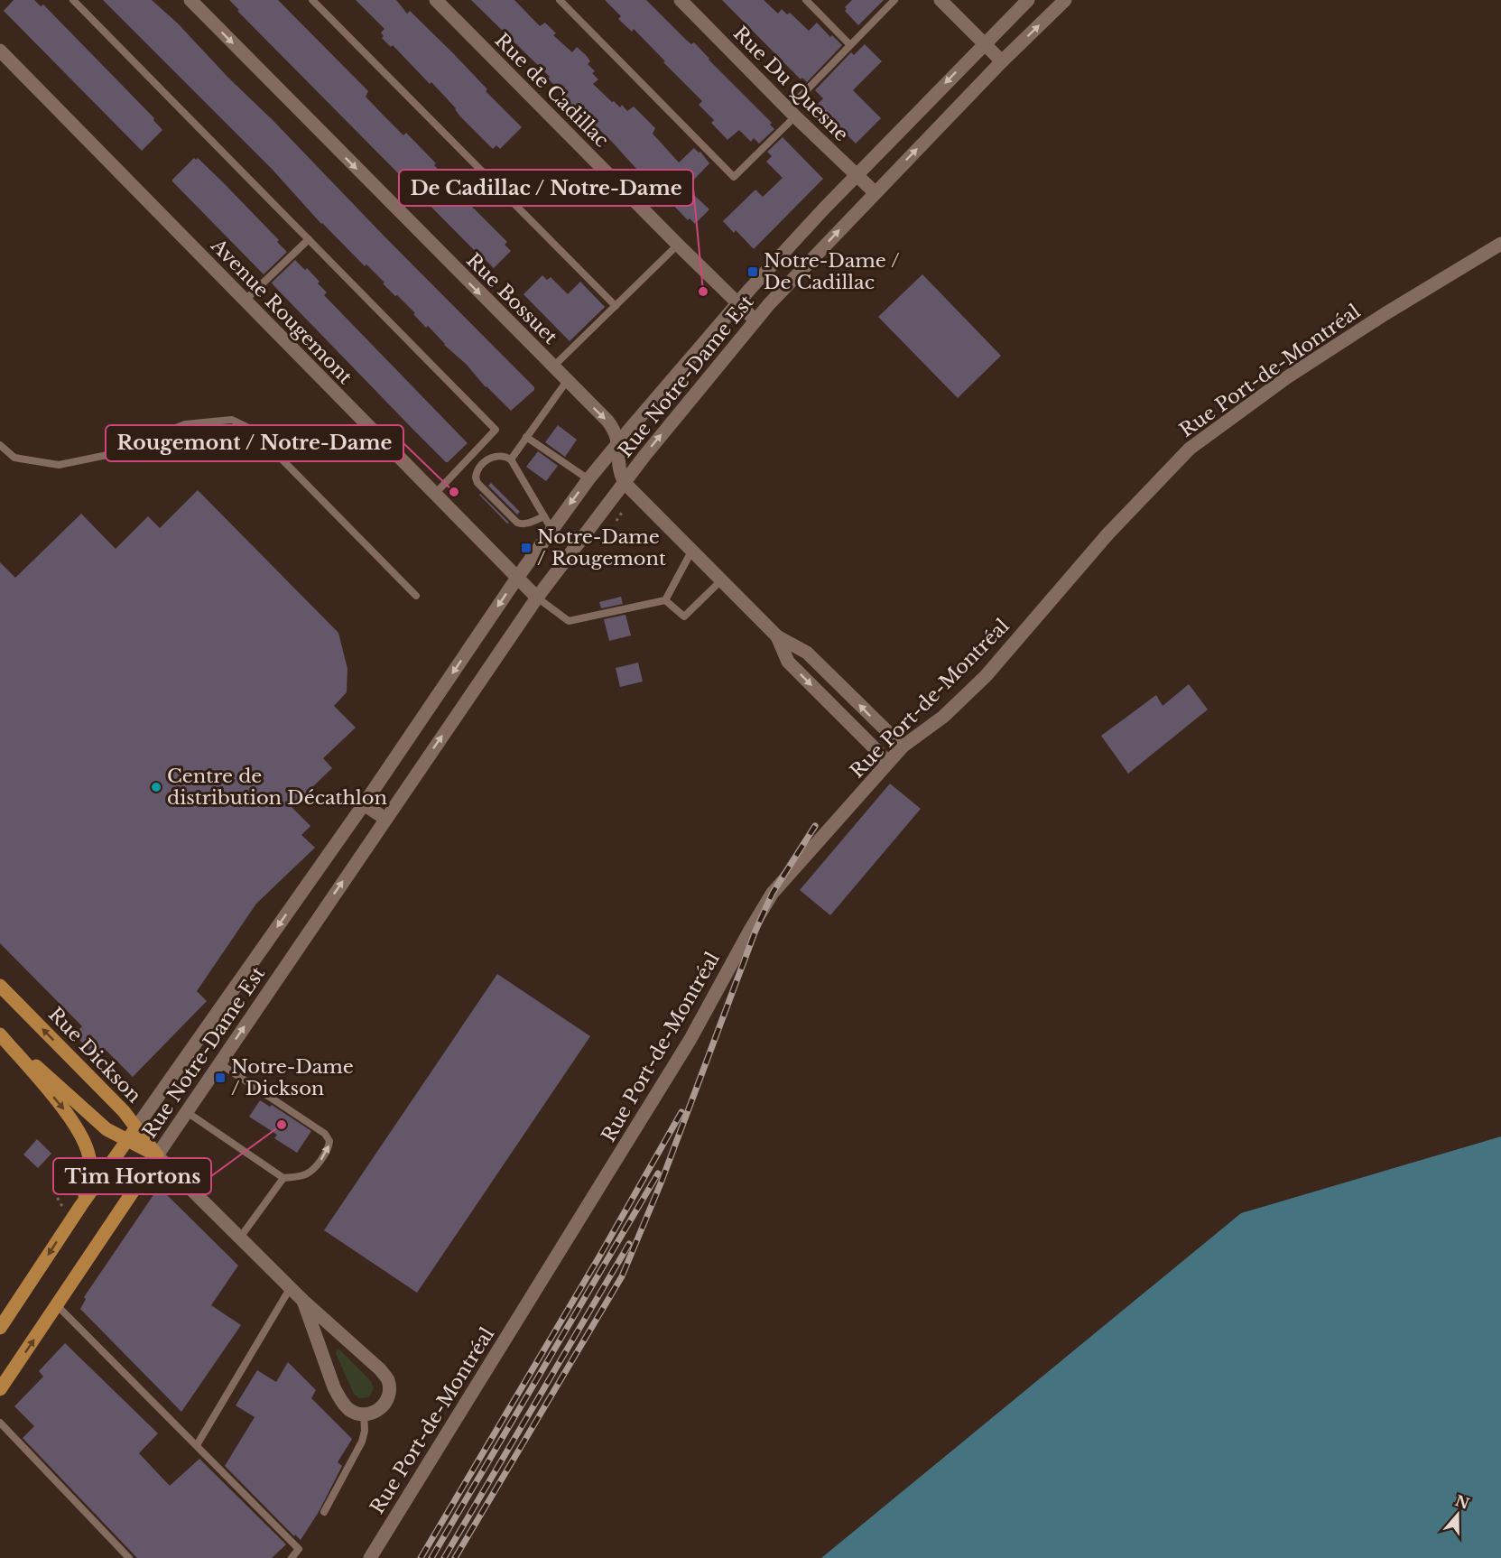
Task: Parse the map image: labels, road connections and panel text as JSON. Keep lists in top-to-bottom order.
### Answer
{
  "streets": {
    "main road": ["Rue Notre-Dame Est", "Rue Dickson"],
    "street": [
      "Rue Du Quesne",
      "Rue de Cadillac",
      "Rue Bossuet",
      "Avenue Rougemont",
      "Rue Port-de-Montréal"
    ]
  },
  "crossings": [
    ["Rue Du Quesne", "Rue Notre-Dame Est"],
    ["Rue de Cadillac", "Rue Notre-Dame Est"],
    ["Rue Bossuet", "Rue Notre-Dame Est"],
    ["Avenue Rougemont", "Rue Notre-Dame Est"],
    ["Rue Notre-Dame Est", "Rue Dickson"]
  ],
  "one_way": ["Rue Bossuet"],
  "places": {
    "transit": ["Notre-Dame / De Cadillac", "Notre-Dame / Rougemont", "Notre-Dame / Dickson"],
    "other": [
      "De Cadillac / Notre-Dame",
      "Rougemont / Notre-Dame",
      "Centre de distribution Décathlon",
      "Tim Hortons"
    ]
  },
  "north": "top"
}
